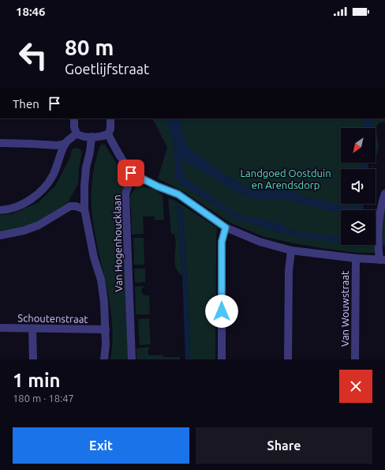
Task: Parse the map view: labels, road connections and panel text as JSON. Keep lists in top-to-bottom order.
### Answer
{
  "streets": {
    "street": ["Van Hogenhoucklaan", "Van Wouwstraat", "Schoutenstraat"]
  },
  "crossings": [
    ["Van Hogenhoucklaan", "Schoutenstraat"]
  ],
  "parks": ["Landgoed Oostduin en Arendsdorp"],
  "north": "bottom left",
  "page": {
    "status": "18:46",
    "turn": ["80 m", "Goetlijfstraat"],
    "then": "Then",
    "heading": ["1 min", "180 m · 18:47"],
    "buttons": ["Exit", "Share"]
  }
}
